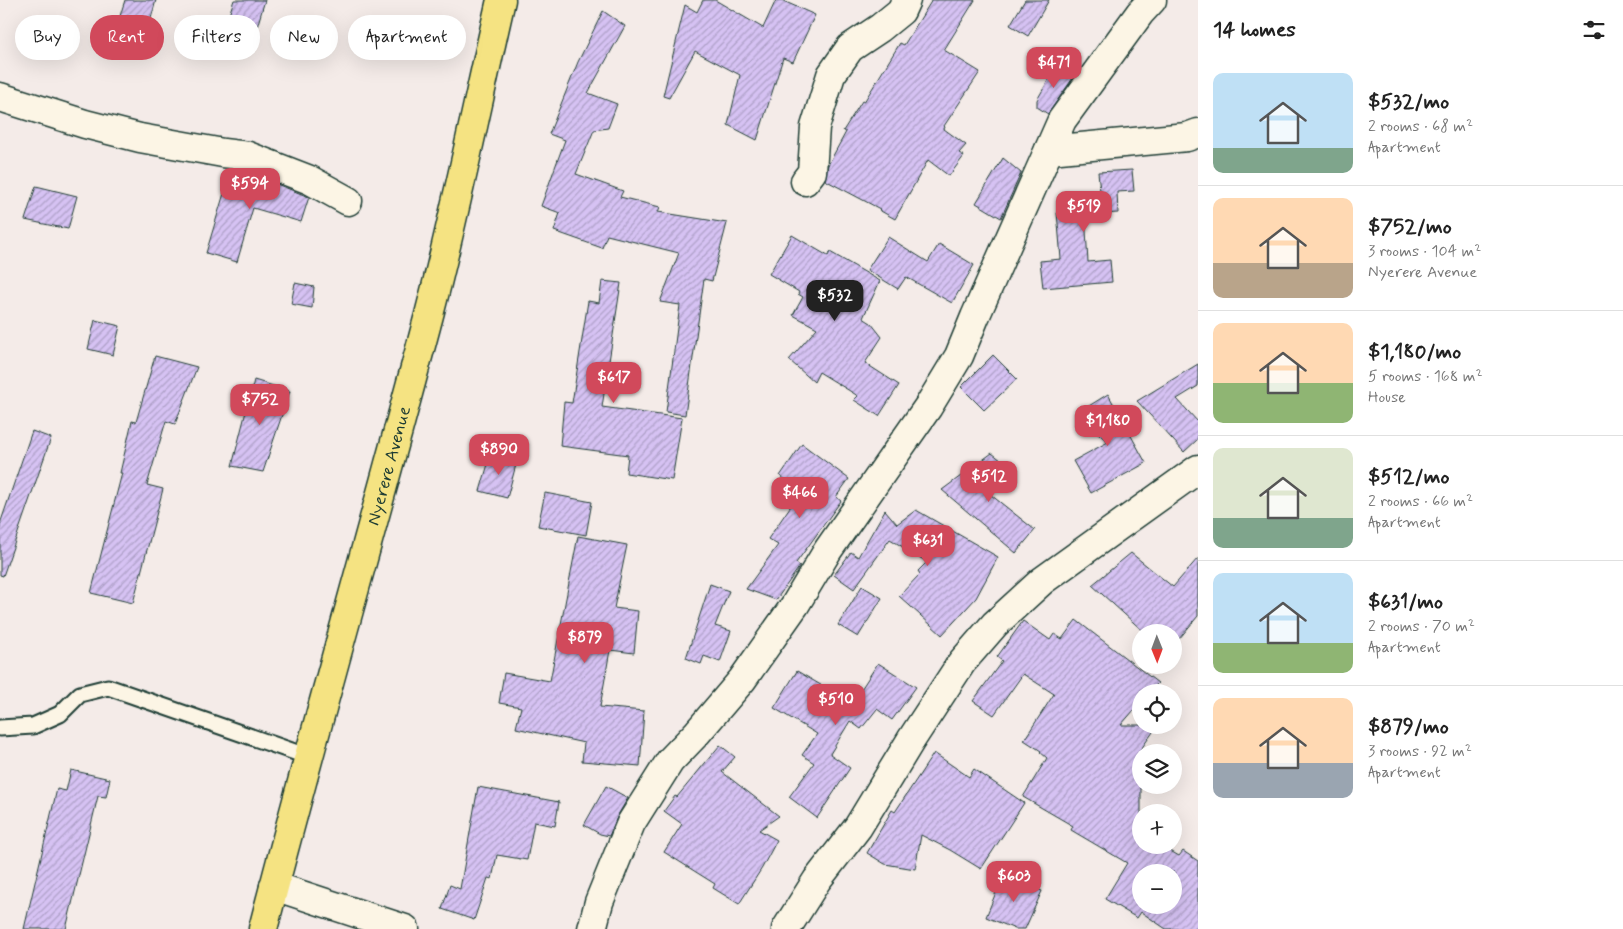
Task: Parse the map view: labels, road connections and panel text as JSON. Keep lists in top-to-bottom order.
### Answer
{
  "streets": {
    "main road": ["Nyerere Avenue"]
  },
  "north": "bottom",
  "page": {
    "heading": "14 homes",
    "chip": [
      "Buy",
      "Rent",
      "Filters",
      "New",
      "Apartment"
    ],
    "price": [
      "$471",
      "$594",
      "$519",
      "$532",
      "$617",
      "$752",
      "$1,180",
      "$890",
      "$512",
      "$466",
      "$631",
      "$879",
      "$510",
      "$603"
    ],
    "list": [
      {
        "name": "$532/mo",
        "note": "2 rooms · 68 m² · Apartment"
      },
      {
        "name": "$752/mo",
        "note": "3 rooms · 104 m² · Nyerere Avenue"
      },
      {
        "name": "$1,180/mo",
        "note": "5 rooms · 168 m² · House"
      },
      {
        "name": "$512/mo",
        "note": "2 rooms · 66 m² · Apartment"
      },
      {
        "name": "$631/mo",
        "note": "2 rooms · 70 m² · Apartment"
      },
      {
        "name": "$879/mo",
        "note": "3 rooms · 92 m² · Apartment"
      }
    ],
    "map_buttons": ["+", "−"]
  }
}
